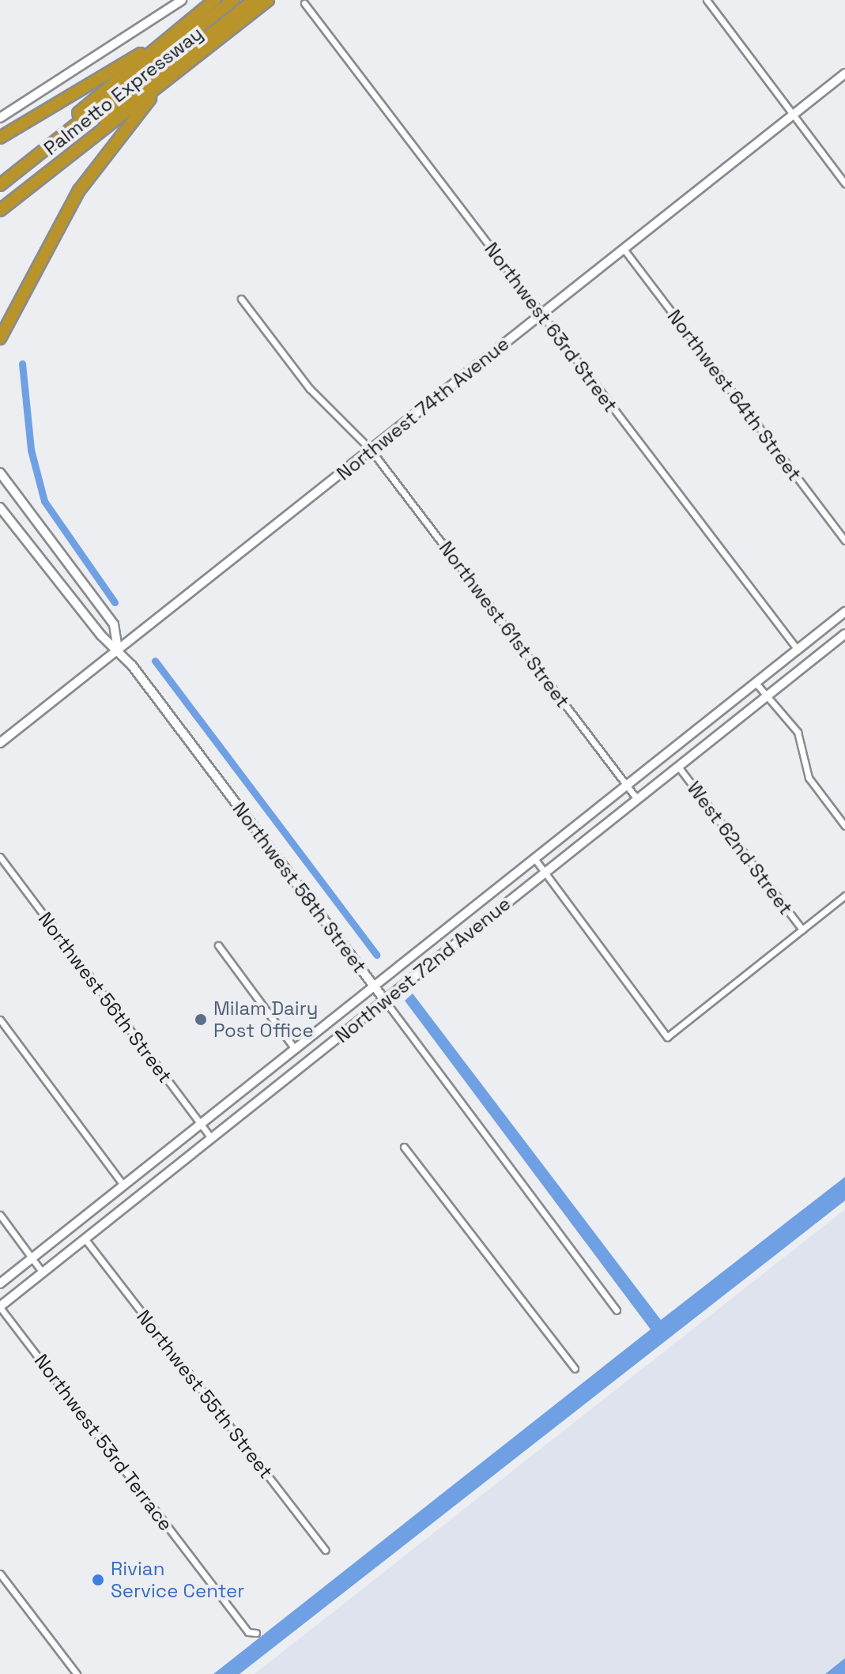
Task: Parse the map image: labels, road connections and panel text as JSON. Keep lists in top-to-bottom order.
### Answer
{
  "streets": {
    "highway": ["Palmetto Expressway"],
    "main road": ["Northwest 74th Avenue", "Northwest 58th Street", "Northwest 72nd Avenue"],
    "street": [
      "Northwest 63rd Street",
      "Northwest 64th Street",
      "Northwest 61st Street",
      "West 62nd Street",
      "Northwest 56th Street",
      "Northwest 55th Street",
      "Northwest 53rd Terrace"
    ]
  },
  "crossings": [
    ["Northwest 63rd Street", "Northwest 74th Avenue"],
    ["Northwest 63rd Street", "Northwest 72nd Avenue"],
    ["Northwest 64th Street", "Northwest 74th Avenue"],
    ["Northwest 74th Avenue", "Northwest 61st Street"],
    ["Northwest 74th Avenue", "Northwest 58th Street"],
    ["Northwest 61st Street", "Northwest 72nd Avenue"],
    ["West 62nd Street", "Northwest 72nd Avenue"],
    ["Northwest 58th Street", "Northwest 72nd Avenue"],
    ["Northwest 72nd Avenue", "Northwest 56th Street"],
    ["Northwest 72nd Avenue", "Northwest 55th Street"],
    ["Northwest 72nd Avenue", "Northwest 53rd Terrace"]
  ],
  "places": ["Milam Dairy Post Office", "Rivian Service Center"]
}
